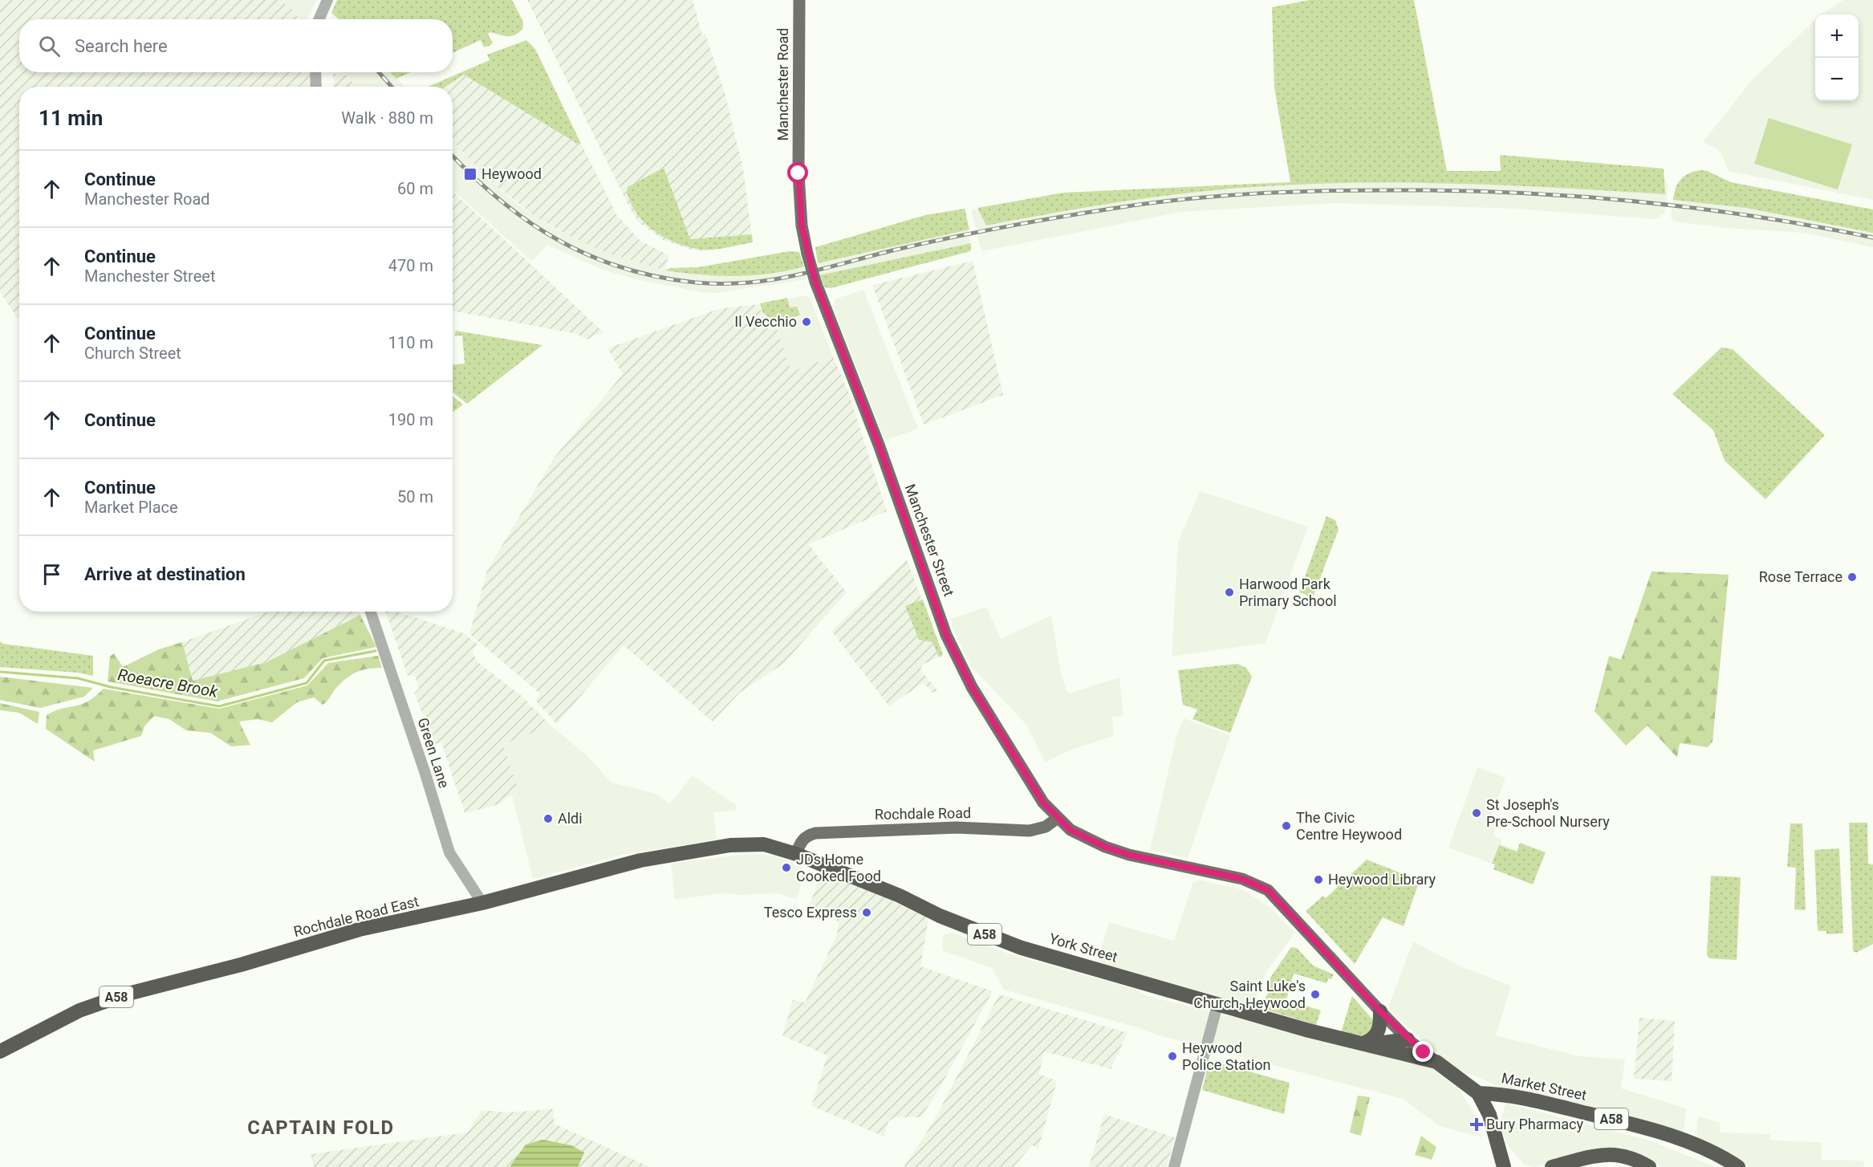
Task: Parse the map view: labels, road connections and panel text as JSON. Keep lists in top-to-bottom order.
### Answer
{
  "streets": {
    "highway": [
      "Rochdale Road East",
      "A58",
      "York Street",
      "Market Street"
    ],
    "main road": ["Manchester Road", "Manchester Street", "Rochdale Road"],
    "street": ["Green Lane"]
  },
  "crossings": [
    ["Manchester Road", "Manchester Street"],
    ["Manchester Street", "Rochdale Road"],
    ["Manchester Street", "York Street"],
    ["Green Lane", "Rochdale Road East"],
    ["Rochdale Road", "York Street"],
    ["Rochdale Road East", "York Street"]
  ],
  "districts": ["CAPTAIN FOLD"],
  "water": ["Roeacre Brook"],
  "places": {
    "transit": ["Heywood"],
    "other": [
      "Il Vecchio",
      "Rose Terrace",
      "Harwood Park Primary School",
      "St Joseph's Pre-School Nursery",
      "Aldi",
      "The Civic Centre Heywood",
      "JDs Home Cooked Food",
      "Heywood Library",
      "Tesco Express",
      "Saint Luke's Church, Heywood",
      "Heywood Police Station"
    ],
    "health": ["Bury Pharmacy"]
  },
  "page": {
    "map_buttons": ["+", "−"],
    "search": "Search here",
    "heading": ["11 min", "Walk · 880 m"],
    "list": [
      ["Continue", "Manchester Road", "60 m"],
      ["Continue", "Manchester Street", "470 m"],
      ["Continue", "Church Street", "110 m"],
      ["Continue", "190 m"],
      ["Continue", "Market Place", "50 m"],
      "Arrive at destination"
    ]
  }
}
